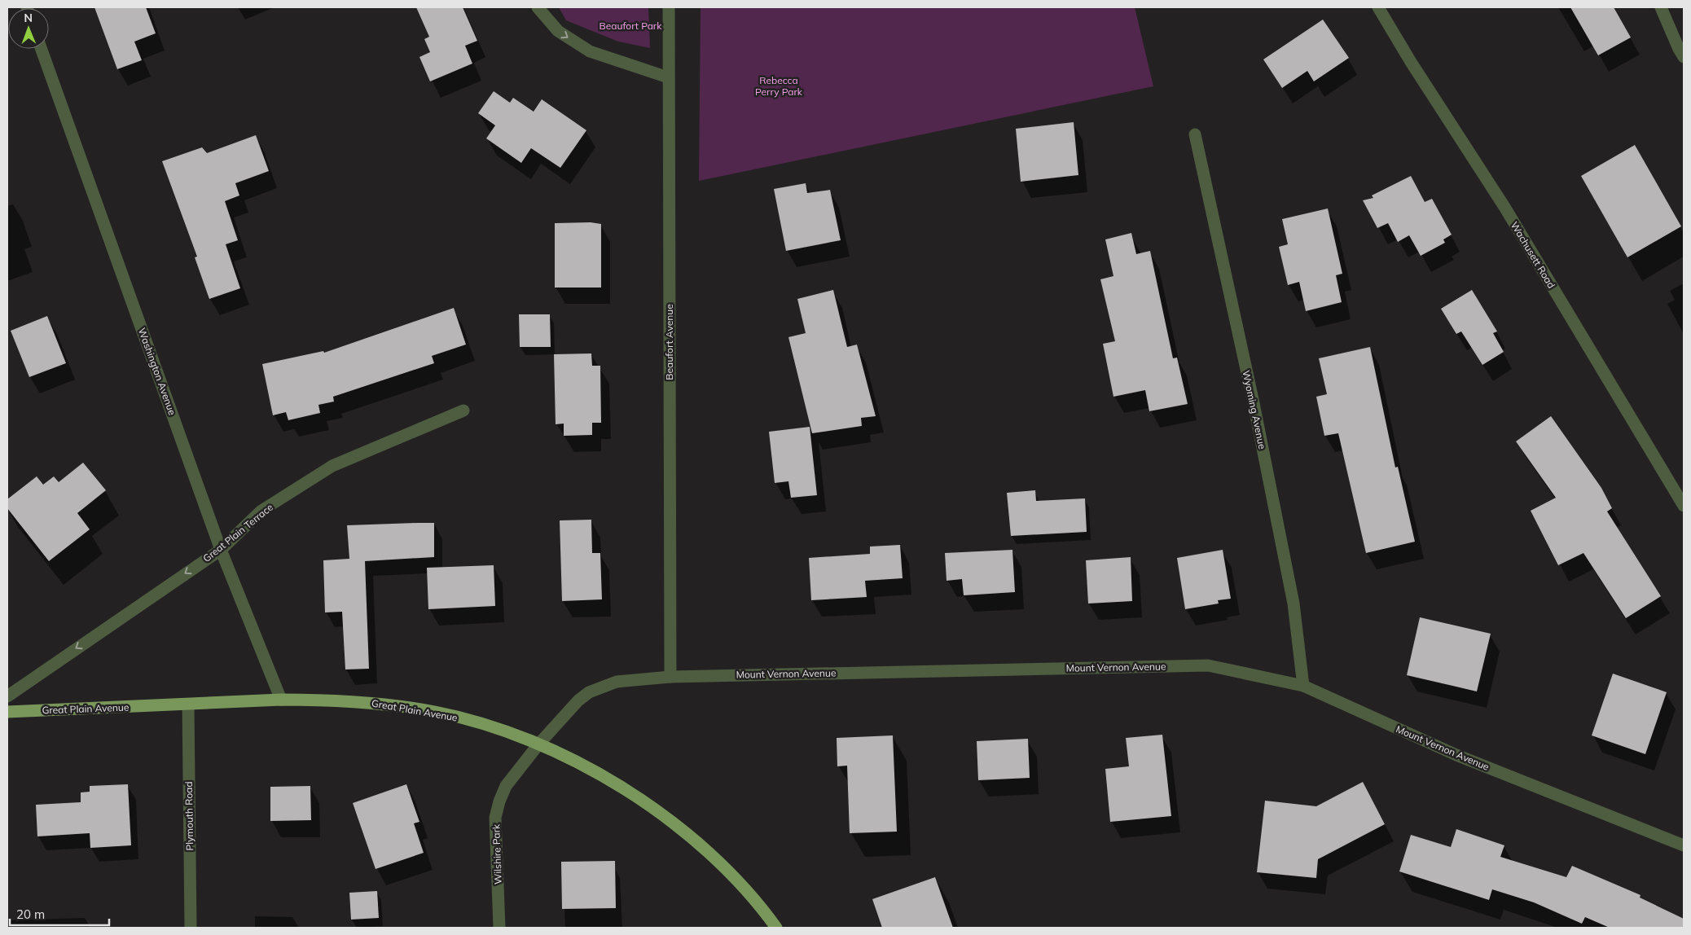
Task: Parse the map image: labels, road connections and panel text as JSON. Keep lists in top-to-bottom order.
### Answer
{
  "streets": {
    "main road": ["Great Plain Avenue"],
    "street": [
      "Wachusett Road",
      "Beaufort Avenue",
      "Washington Avenue",
      "Wyoming Avenue",
      "Great Plain Terrace",
      "Mount Vernon Avenue",
      "Plymouth Road",
      "Wilshire Park"
    ]
  },
  "crossings": [
    ["Beaufort Avenue", "Mount Vernon Avenue"],
    ["Washington Avenue", "Great Plain Terrace"],
    ["Washington Avenue", "Great Plain Avenue"],
    ["Wyoming Avenue", "Mount Vernon Avenue"],
    ["Mount Vernon Avenue", "Great Plain Avenue"],
    ["Mount Vernon Avenue", "Wilshire Park"],
    ["Great Plain Avenue", "Plymouth Road"],
    ["Great Plain Avenue", "Wilshire Park"]
  ],
  "one_way": ["Great Plain Terrace"],
  "parks": ["Beaufort Park", "Rebecca Perry Park"],
  "scale_bar": "20 m",
  "north": "top"
}
